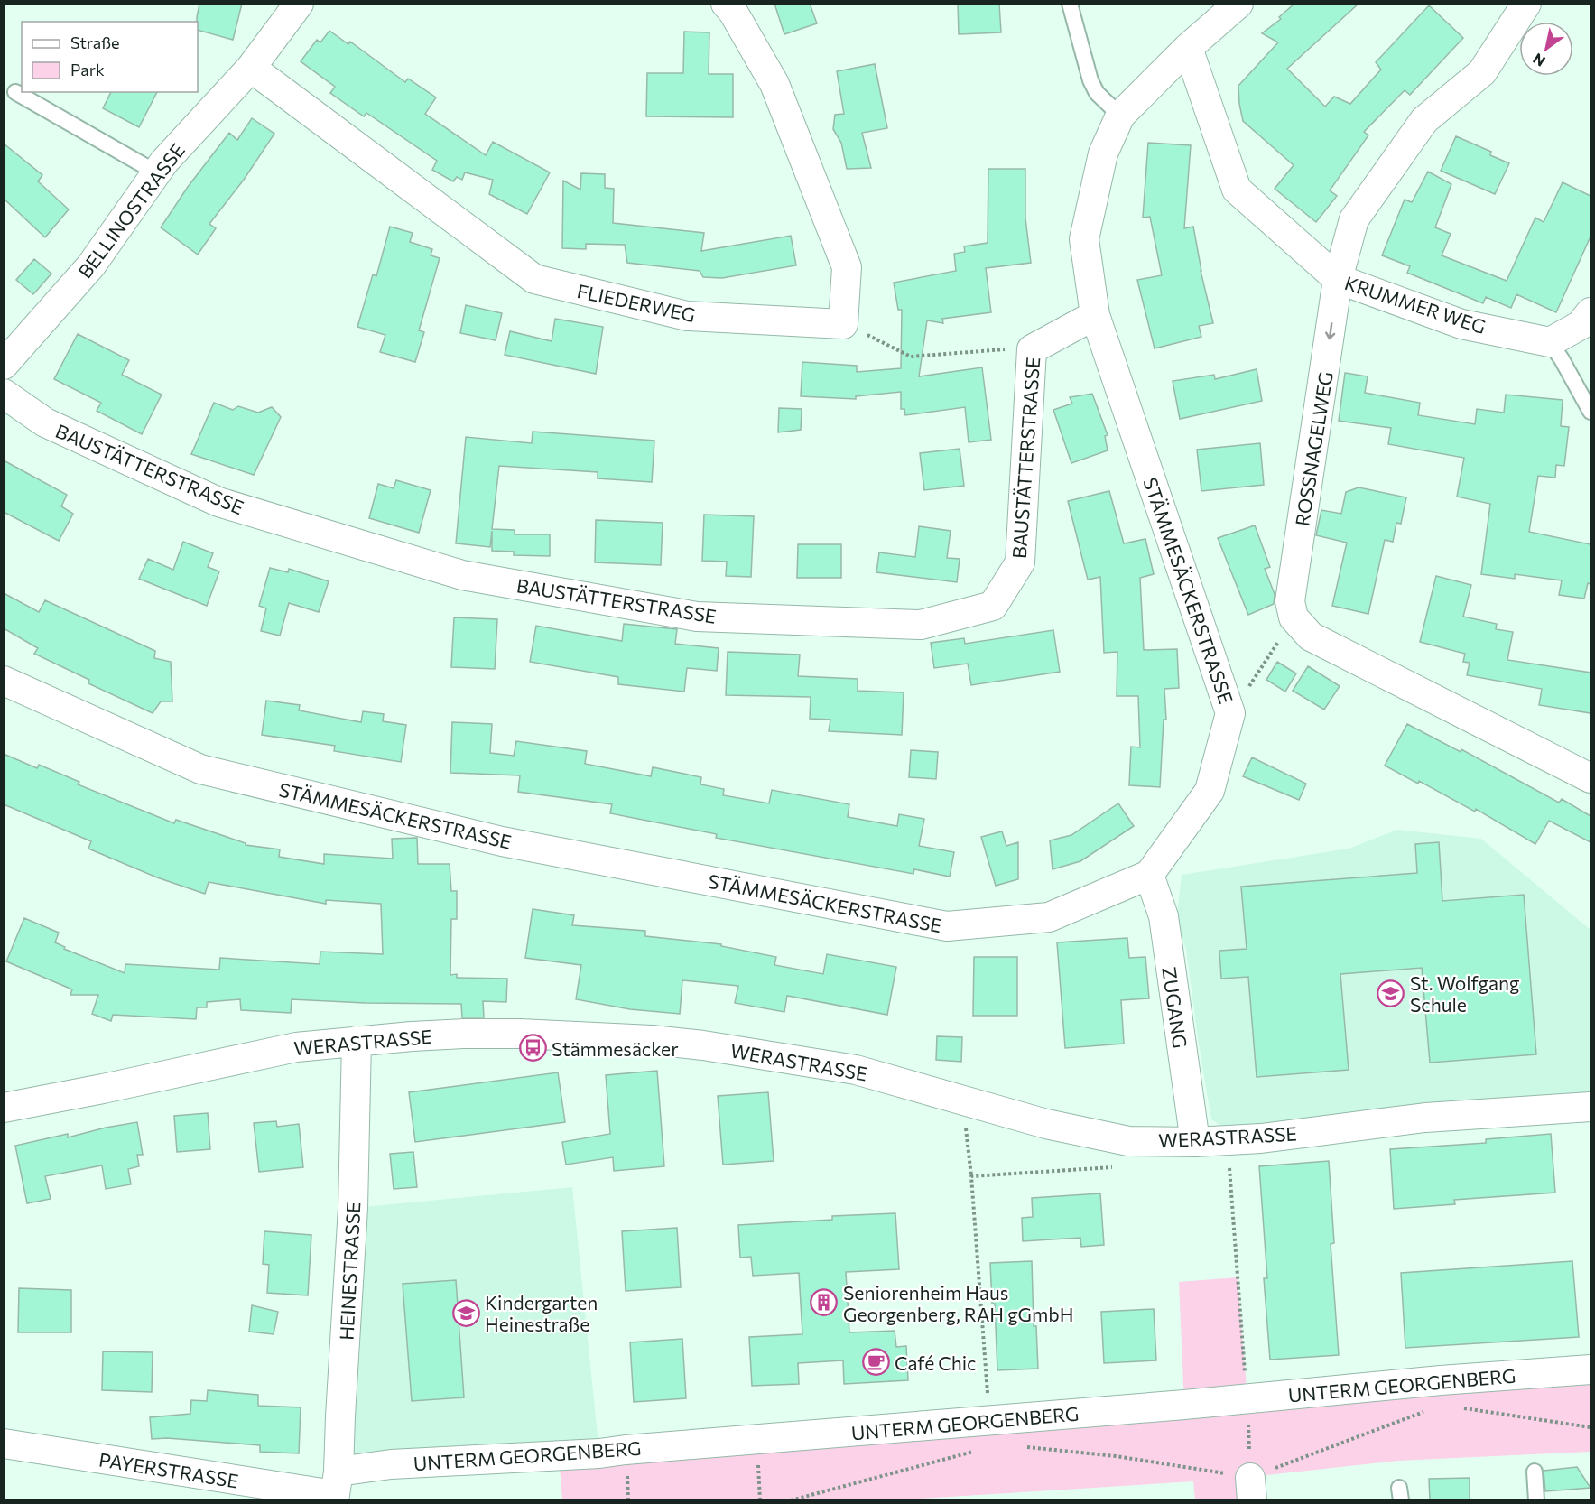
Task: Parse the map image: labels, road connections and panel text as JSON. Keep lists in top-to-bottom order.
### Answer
{
  "streets": {
    "street": [
      "BELLINOSTRASSE",
      "FLIEDERWEG",
      "KRUMMER WEG",
      "ROSSNAGELWEG",
      "BAUSTÄTTERSTRASSE",
      "STÄMMESÄCKERSTRASSE",
      "ZUGANG",
      "WERASTRASSE",
      "HEINESTRASSE",
      "UNTERM GEORGENBERG",
      "PAYERSTRASSE"
    ]
  },
  "crossings": [
    ["BELLINOSTRASSE", "FLIEDERWEG"],
    ["KRUMMER WEG", "ROSSNAGELWEG"],
    ["KRUMMER WEG", "STÄMMESÄCKERSTRASSE"],
    ["BAUSTÄTTERSTRASSE", "STÄMMESÄCKERSTRASSE"],
    ["STÄMMESÄCKERSTRASSE", "ZUGANG"],
    ["ZUGANG", "WERASTRASSE"],
    ["WERASTRASSE", "HEINESTRASSE"],
    ["HEINESTRASSE", "UNTERM GEORGENBERG"],
    ["HEINESTRASSE", "PAYERSTRASSE"],
    ["UNTERM GEORGENBERG", "PAYERSTRASSE"]
  ],
  "one_way": ["ROSSNAGELWEG"],
  "places": {
    "school or university": ["St. Wolfgang Schule", "Kindergarten Heinestraße"],
    "bus stop": ["Stämmesäcker"],
    "building": ["Seniorenheim Haus Georgenberg, RAH gGmbH"],
    "cafe": ["Café Chic"]
  },
  "legend": ["Straße", "Park"],
  "north": "bottom left"
}
